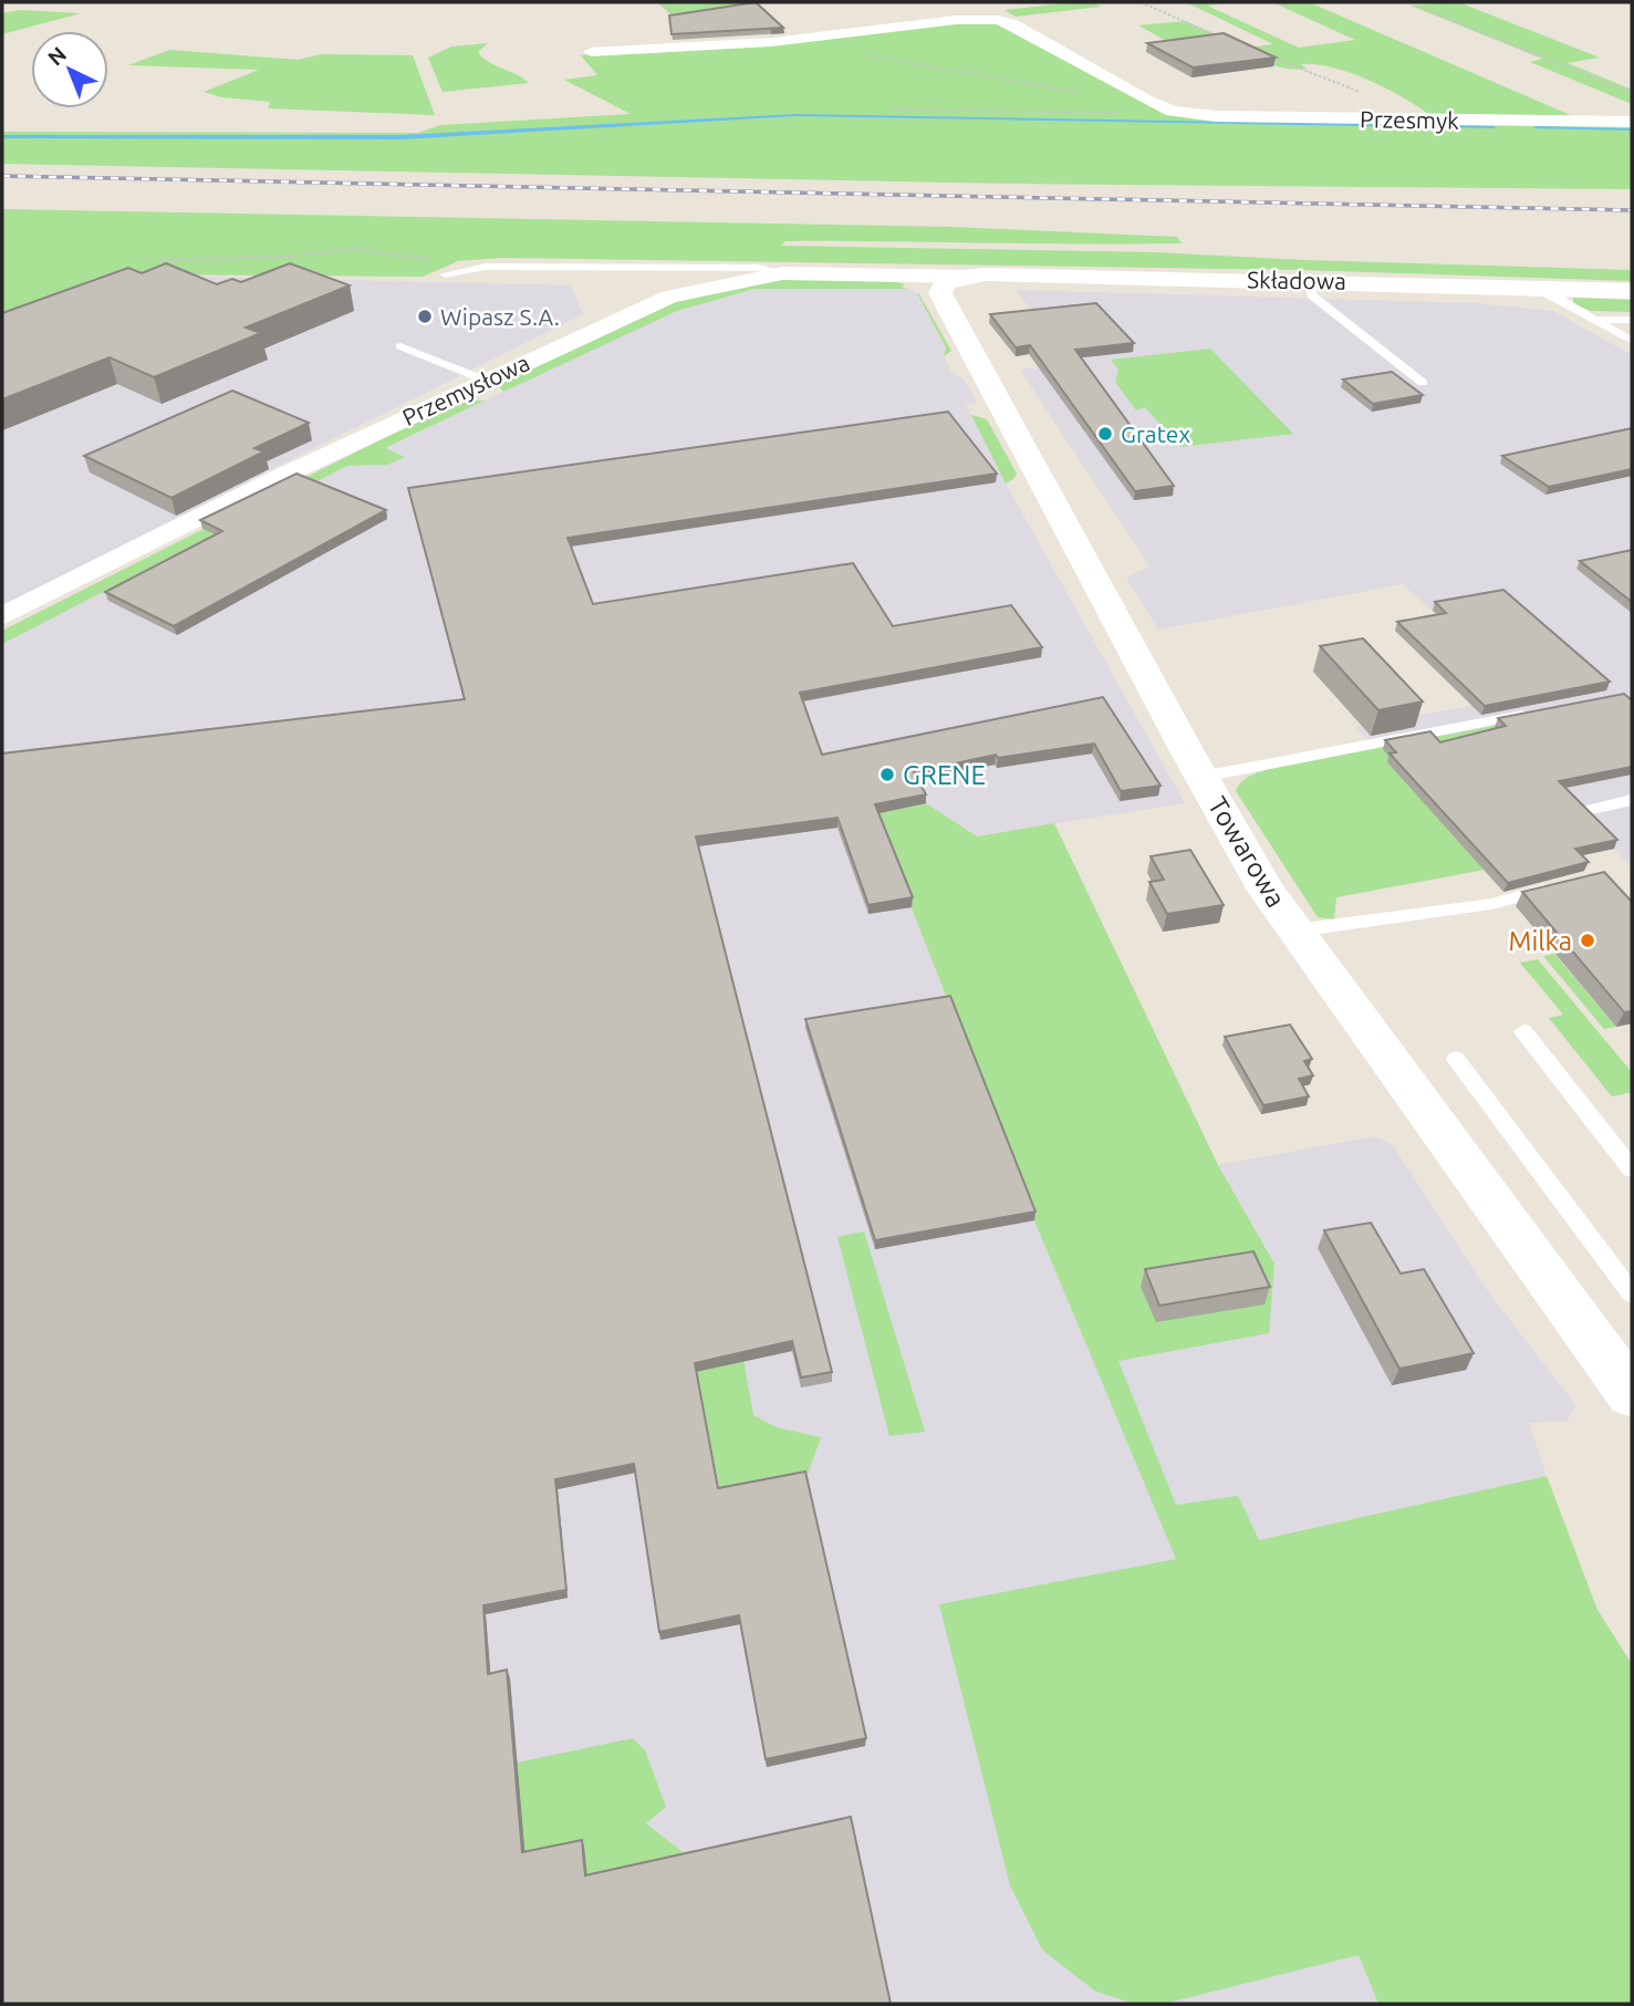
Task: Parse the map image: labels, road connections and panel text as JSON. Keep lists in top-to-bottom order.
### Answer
{
  "streets": {
    "street": [
      "Przesmyk",
      "Składowa",
      "Przemysłowa",
      "Towarowa"
    ]
  },
  "crossings": [
    ["Składowa", "Przemysłowa"],
    ["Składowa", "Towarowa"],
    ["Przemysłowa", "Towarowa"]
  ],
  "places": [
    "Wipasz S.A.",
    "Gratex",
    "GRENE",
    "Milka"
  ],
  "north": "top left"
}
